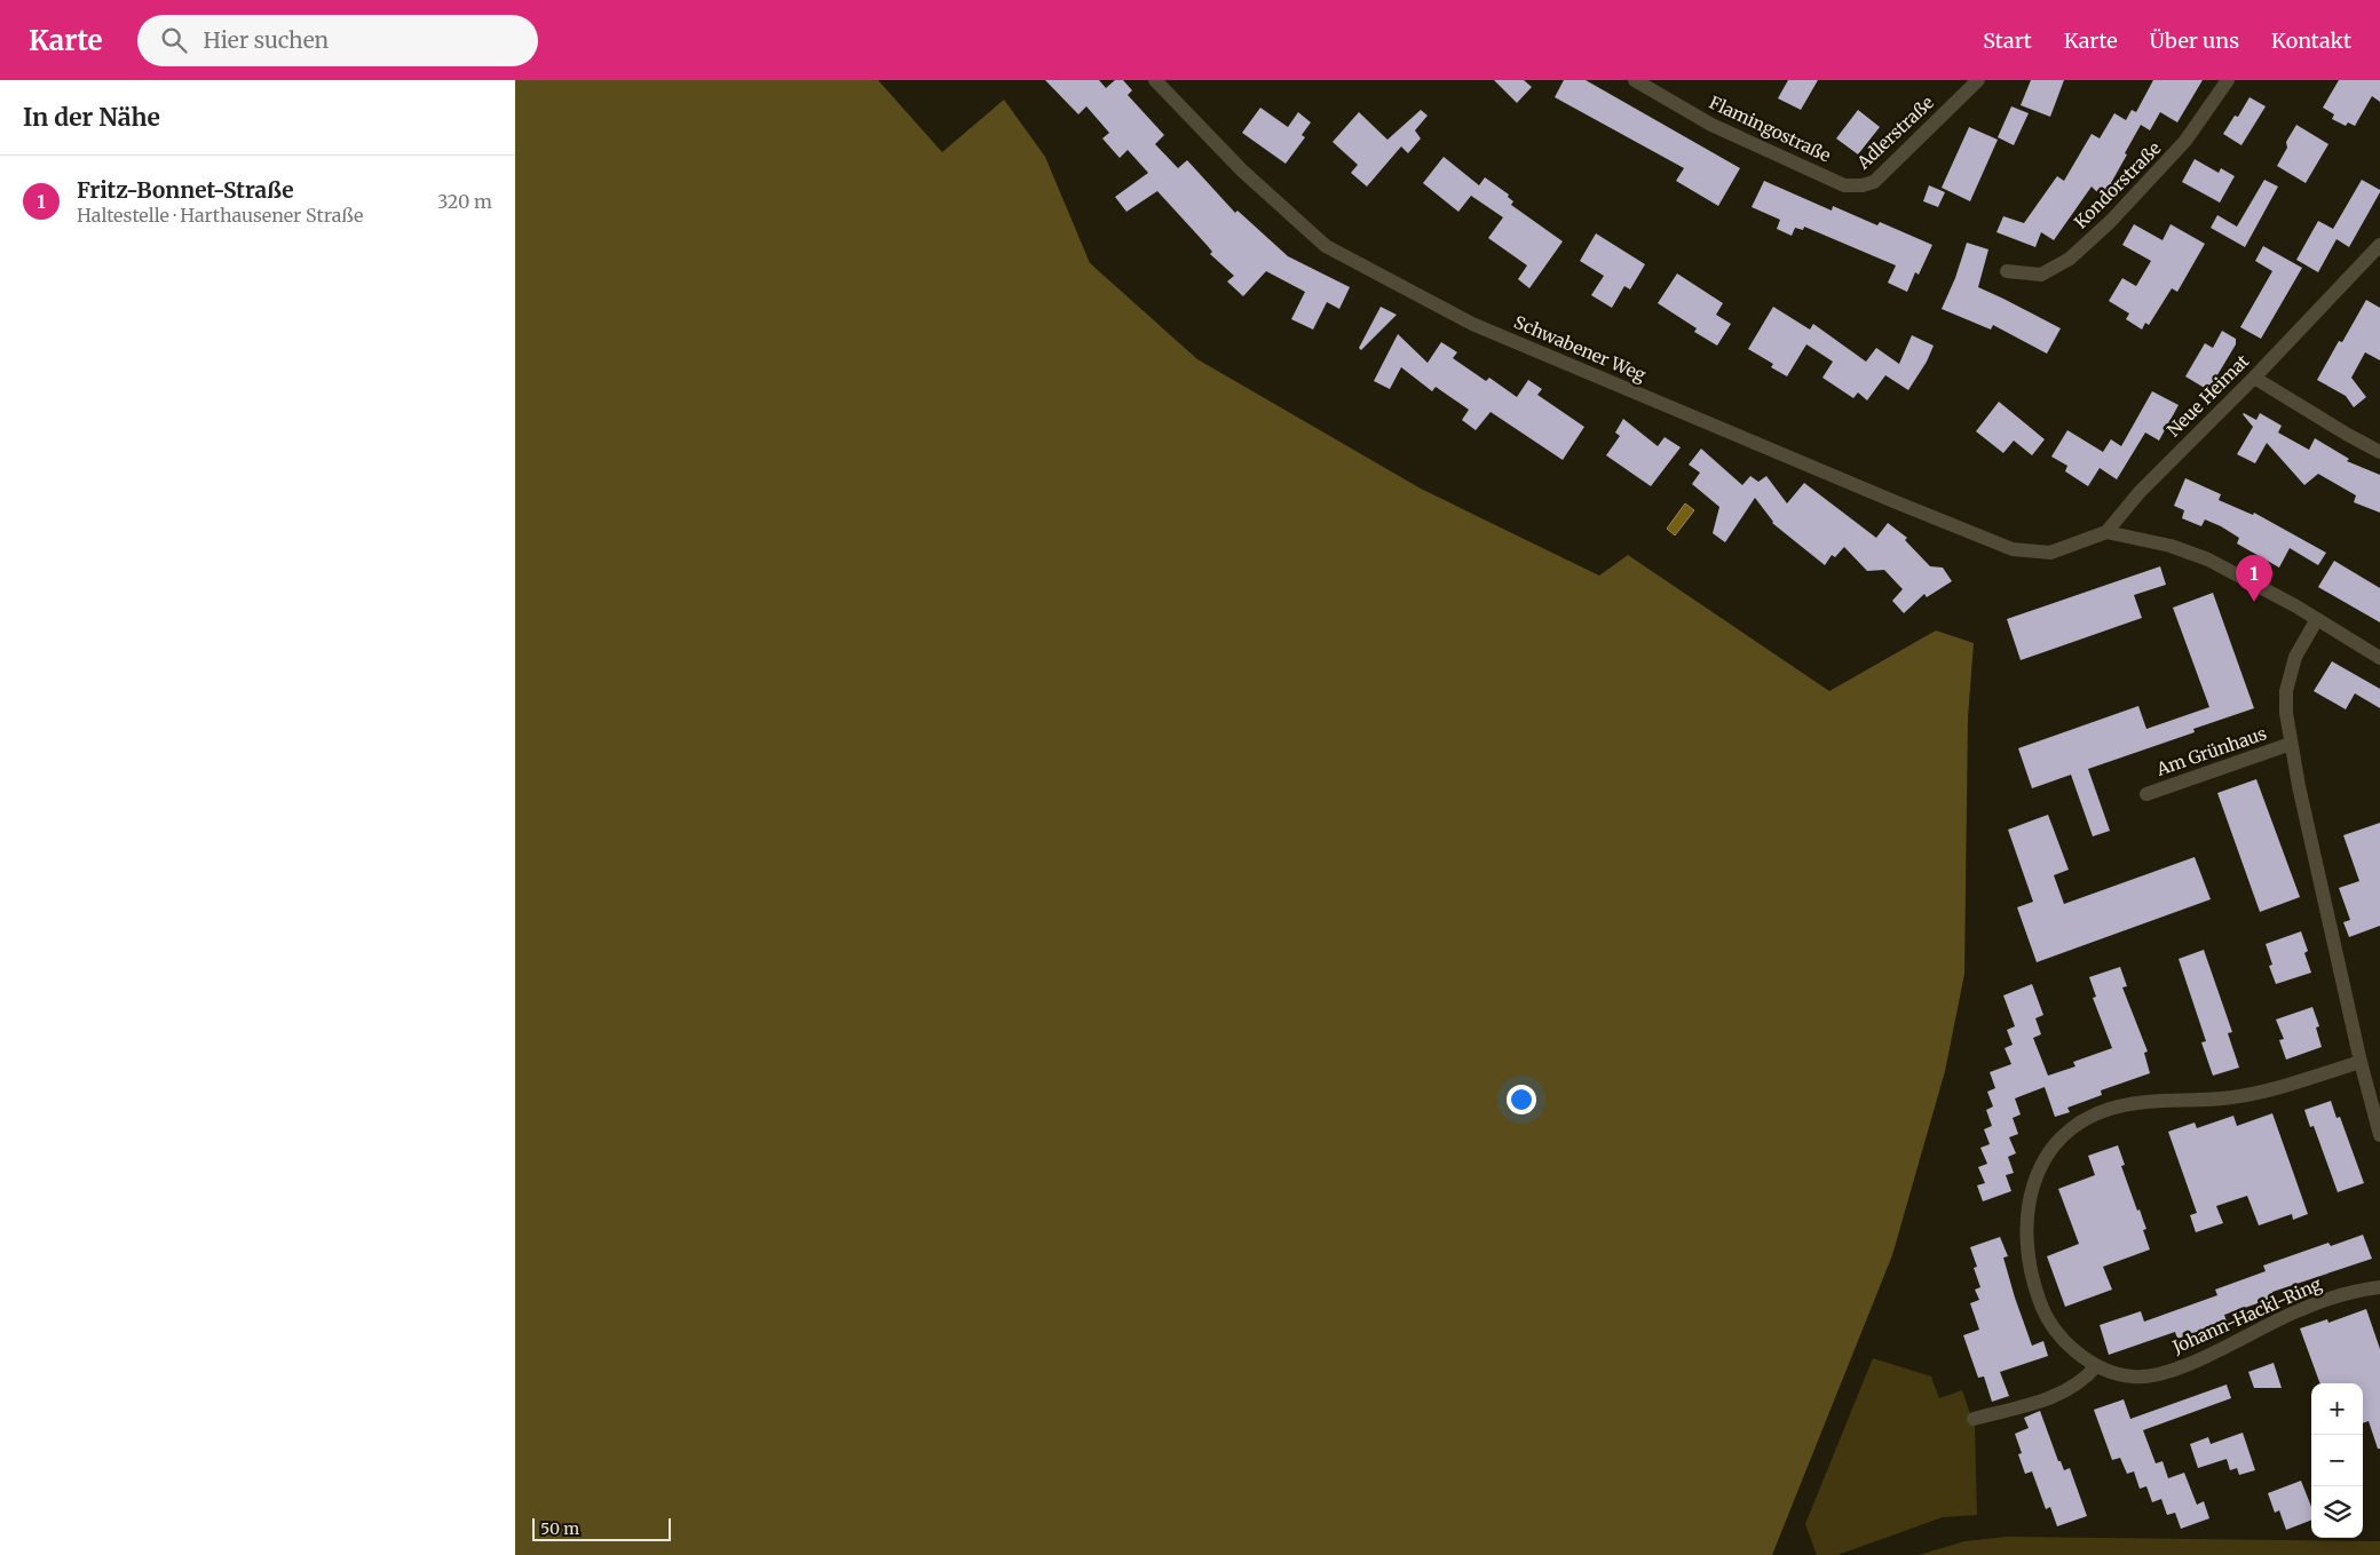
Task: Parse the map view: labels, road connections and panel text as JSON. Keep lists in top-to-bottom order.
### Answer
{
  "streets": {
    "street": [
      "Flamingostraße",
      "Adlerstraße",
      "Kondorstraße",
      "Schwabener Weg",
      "Neue Heimat",
      "Am Grünhaus",
      "Johann-Hackl-Ring"
    ]
  },
  "crossings": [
    ["Flamingostraße", "Adlerstraße"],
    ["Schwabener Weg", "Neue Heimat"]
  ],
  "scale_bar": "50 m",
  "page": {
    "header": "Karte",
    "search": "Hier suchen",
    "nav": [
      "Start",
      "Karte",
      "Über uns",
      "Kontakt"
    ],
    "heading": "In der Nähe",
    "list": [
      {
        "mark": "1",
        "name": "Fritz-Bonnet-Straße",
        "note": "Haltestelle · Harthausener Straße",
        "value": "320 m"
      }
    ],
    "pins": "1",
    "map_buttons": ["+", "−"],
    "scale": "50 m"
  }
}
